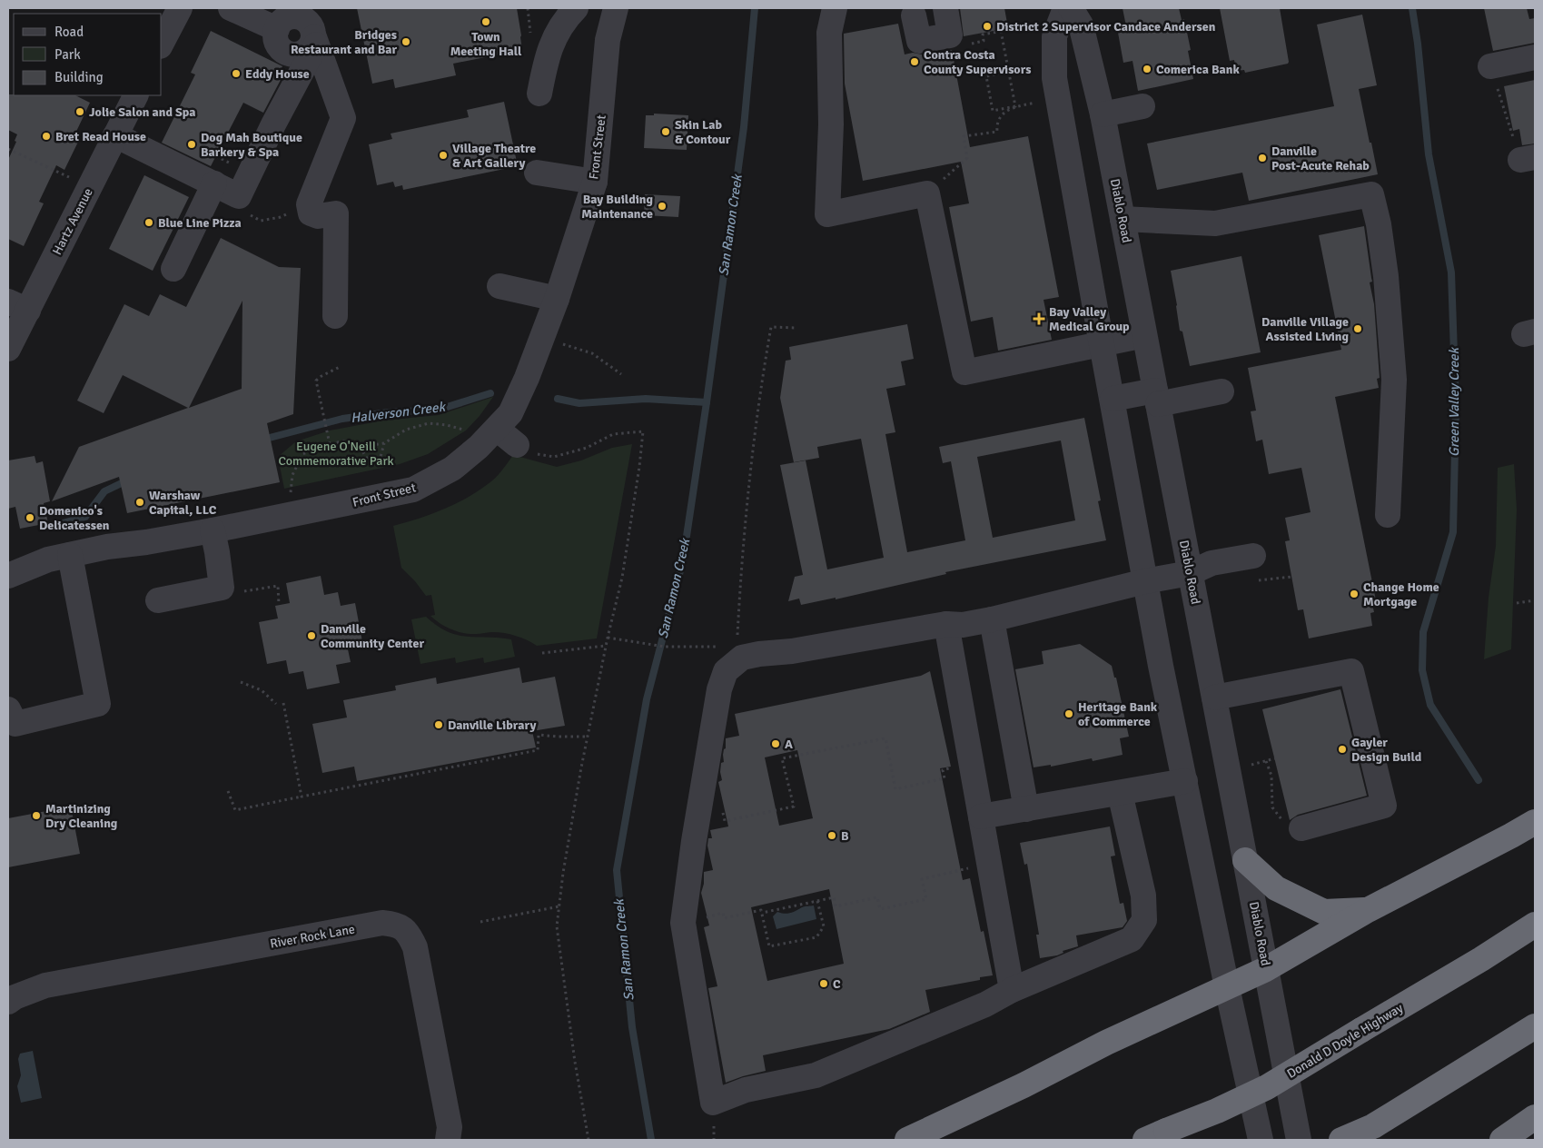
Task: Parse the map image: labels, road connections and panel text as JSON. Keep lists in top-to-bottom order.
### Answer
{
  "streets": {
    "highway": ["Donald D Doyle Highway"],
    "street": [
      "Front Street",
      "Diablo Road",
      "Hartz Avenue",
      "River Rock Lane"
    ]
  },
  "water": ["San Ramon Creek", "Green Valley Creek", "Halverson Creek"],
  "parks": ["Eugene O'Neill Commemorative Park"],
  "places": {
    "other": [
      "Town Meeting Hall",
      "District 2 Supervisor Candace Andersen",
      "Bridges Restaurant and Bar",
      "Contra Costa County Supervisors",
      "Comerica Bank",
      "Eddy House",
      "Jolie Salon and Spa",
      "Skin Lab & Contour",
      "Bret Read House",
      "Dog Mah Boutique Barkery & Spa",
      "Village Theatre & Art Gallery",
      "Danville Post-Acute Rehab",
      "Bay Building Maintenance",
      "Blue Line Pizza",
      "Danville Village Assisted Living",
      "Warshaw Capital, LLC",
      "Domenico's Delicatessen",
      "Change Home Mortgage",
      "Danville Community Center",
      "Heritage Bank of Commerce",
      "Danville Library",
      "A",
      "Gayler Design Build",
      "Martinizing Dry Cleaning",
      "B",
      "C"
    ],
    "health": ["Bay Valley Medical Group"]
  },
  "legend": ["Road", "Park", "Building"]
}
